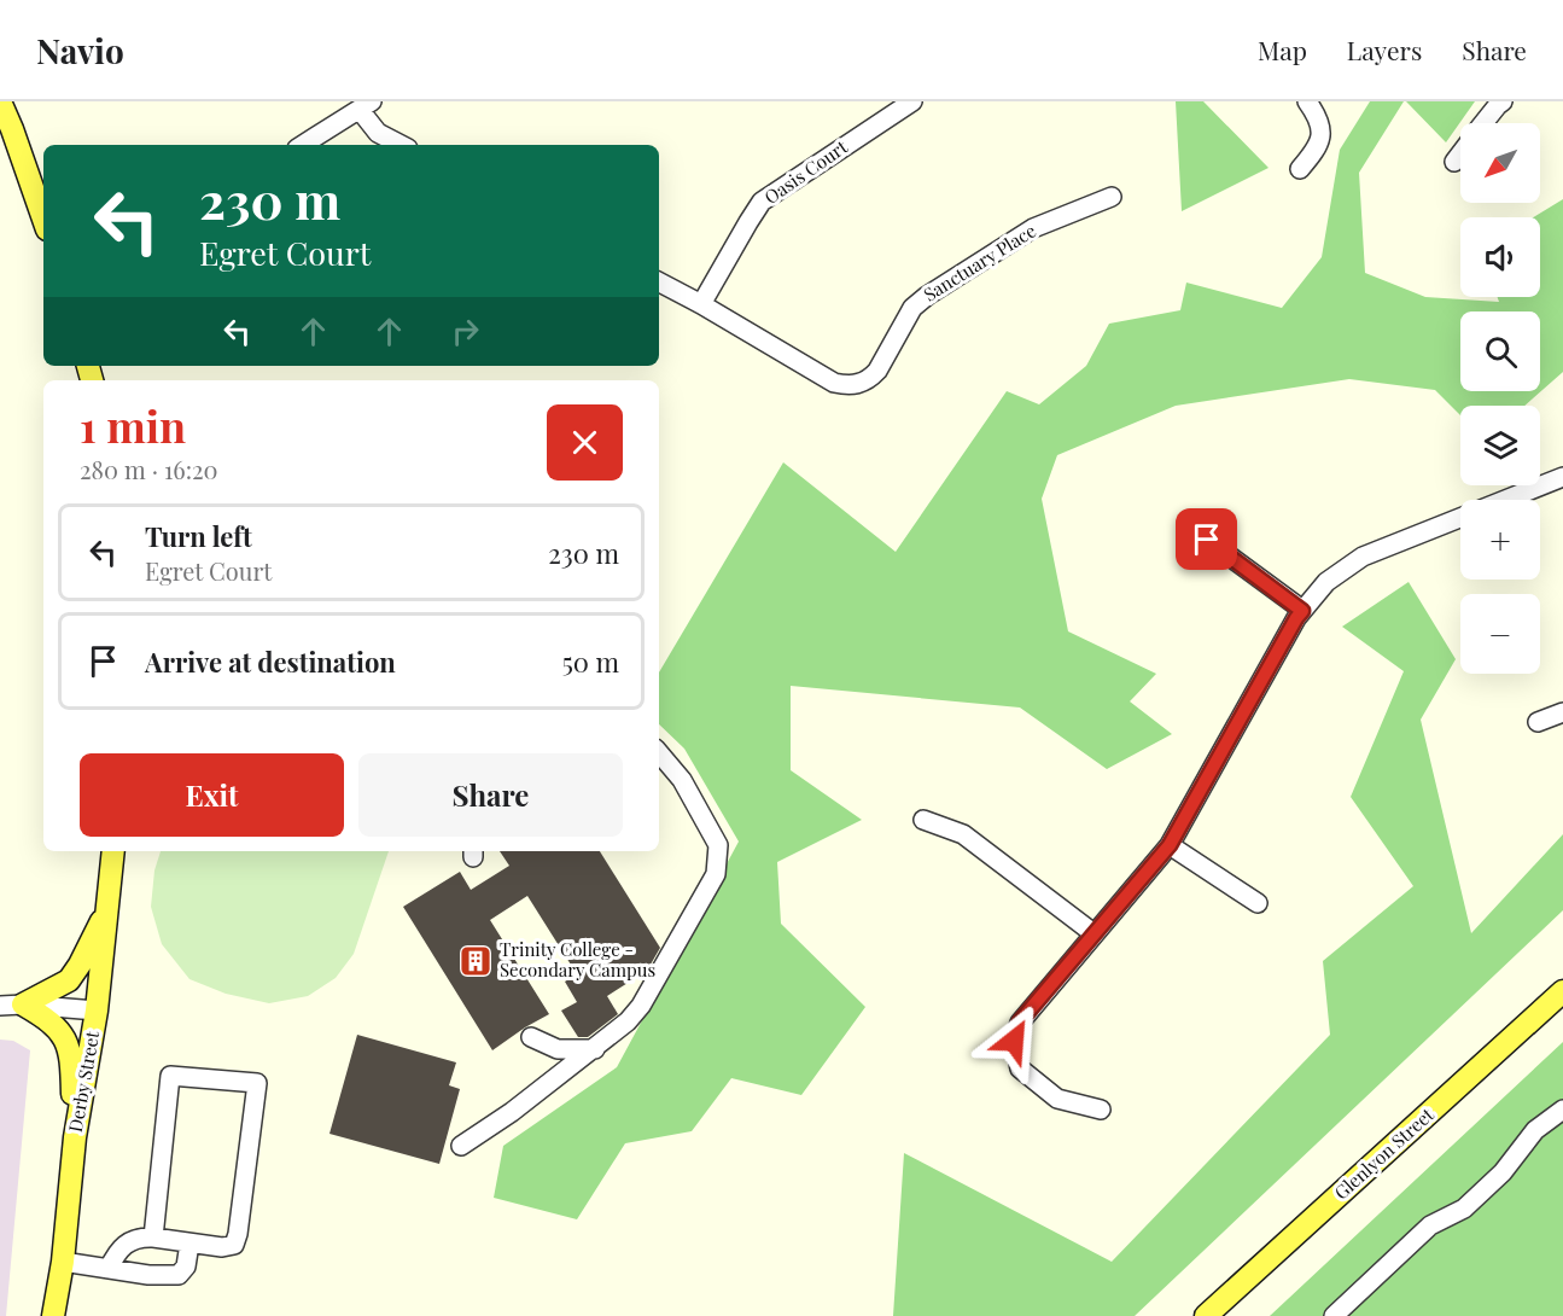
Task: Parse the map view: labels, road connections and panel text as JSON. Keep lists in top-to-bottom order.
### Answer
{
  "streets": {
    "main road": ["Derby Street", "Glenlyon Street"],
    "street": ["Oasis Court", "Sanctuary Place"]
  },
  "crossings": [
    ["Oasis Court", "Sanctuary Place"]
  ],
  "places": {
    "building": ["Trinity College - Secondary Campus"]
  },
  "north": "bottom left",
  "page": {
    "header": "Navio",
    "nav": ["Map", "Layers", "Share"],
    "map_buttons": ["+", "−"],
    "turn": ["230 m", "Egret Court"],
    "heading": ["1 min", "280 m · 16:20"],
    "list": [
      {
        "name": "Turn left",
        "note": "Egret Court",
        "value": "230 m"
      },
      {
        "name": "Arrive at destination",
        "value": "50 m"
      }
    ],
    "buttons": ["Exit", "Share"]
  }
}
